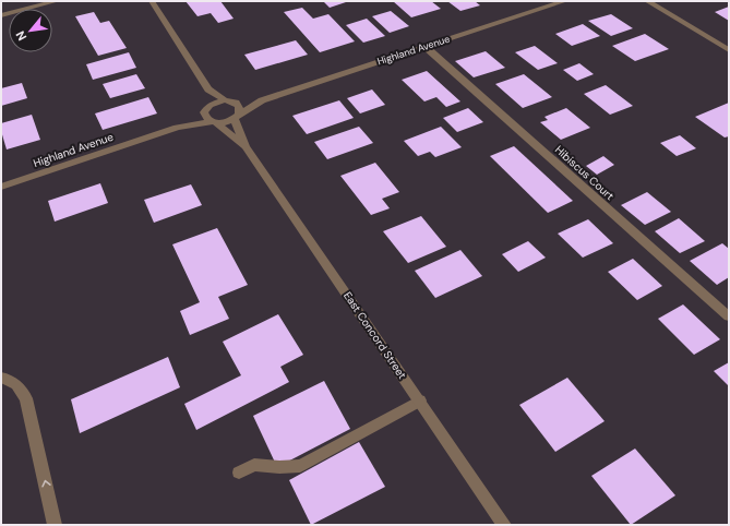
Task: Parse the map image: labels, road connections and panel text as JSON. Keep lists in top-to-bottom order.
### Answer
{
  "streets": {
    "street": ["Highland Avenue", "Hibiscus Court", "East Concord Street"]
  },
  "crossings": [
    ["Highland Avenue", "Hibiscus Court"],
    ["Highland Avenue", "East Concord Street"]
  ],
  "north": "bottom left"
}
